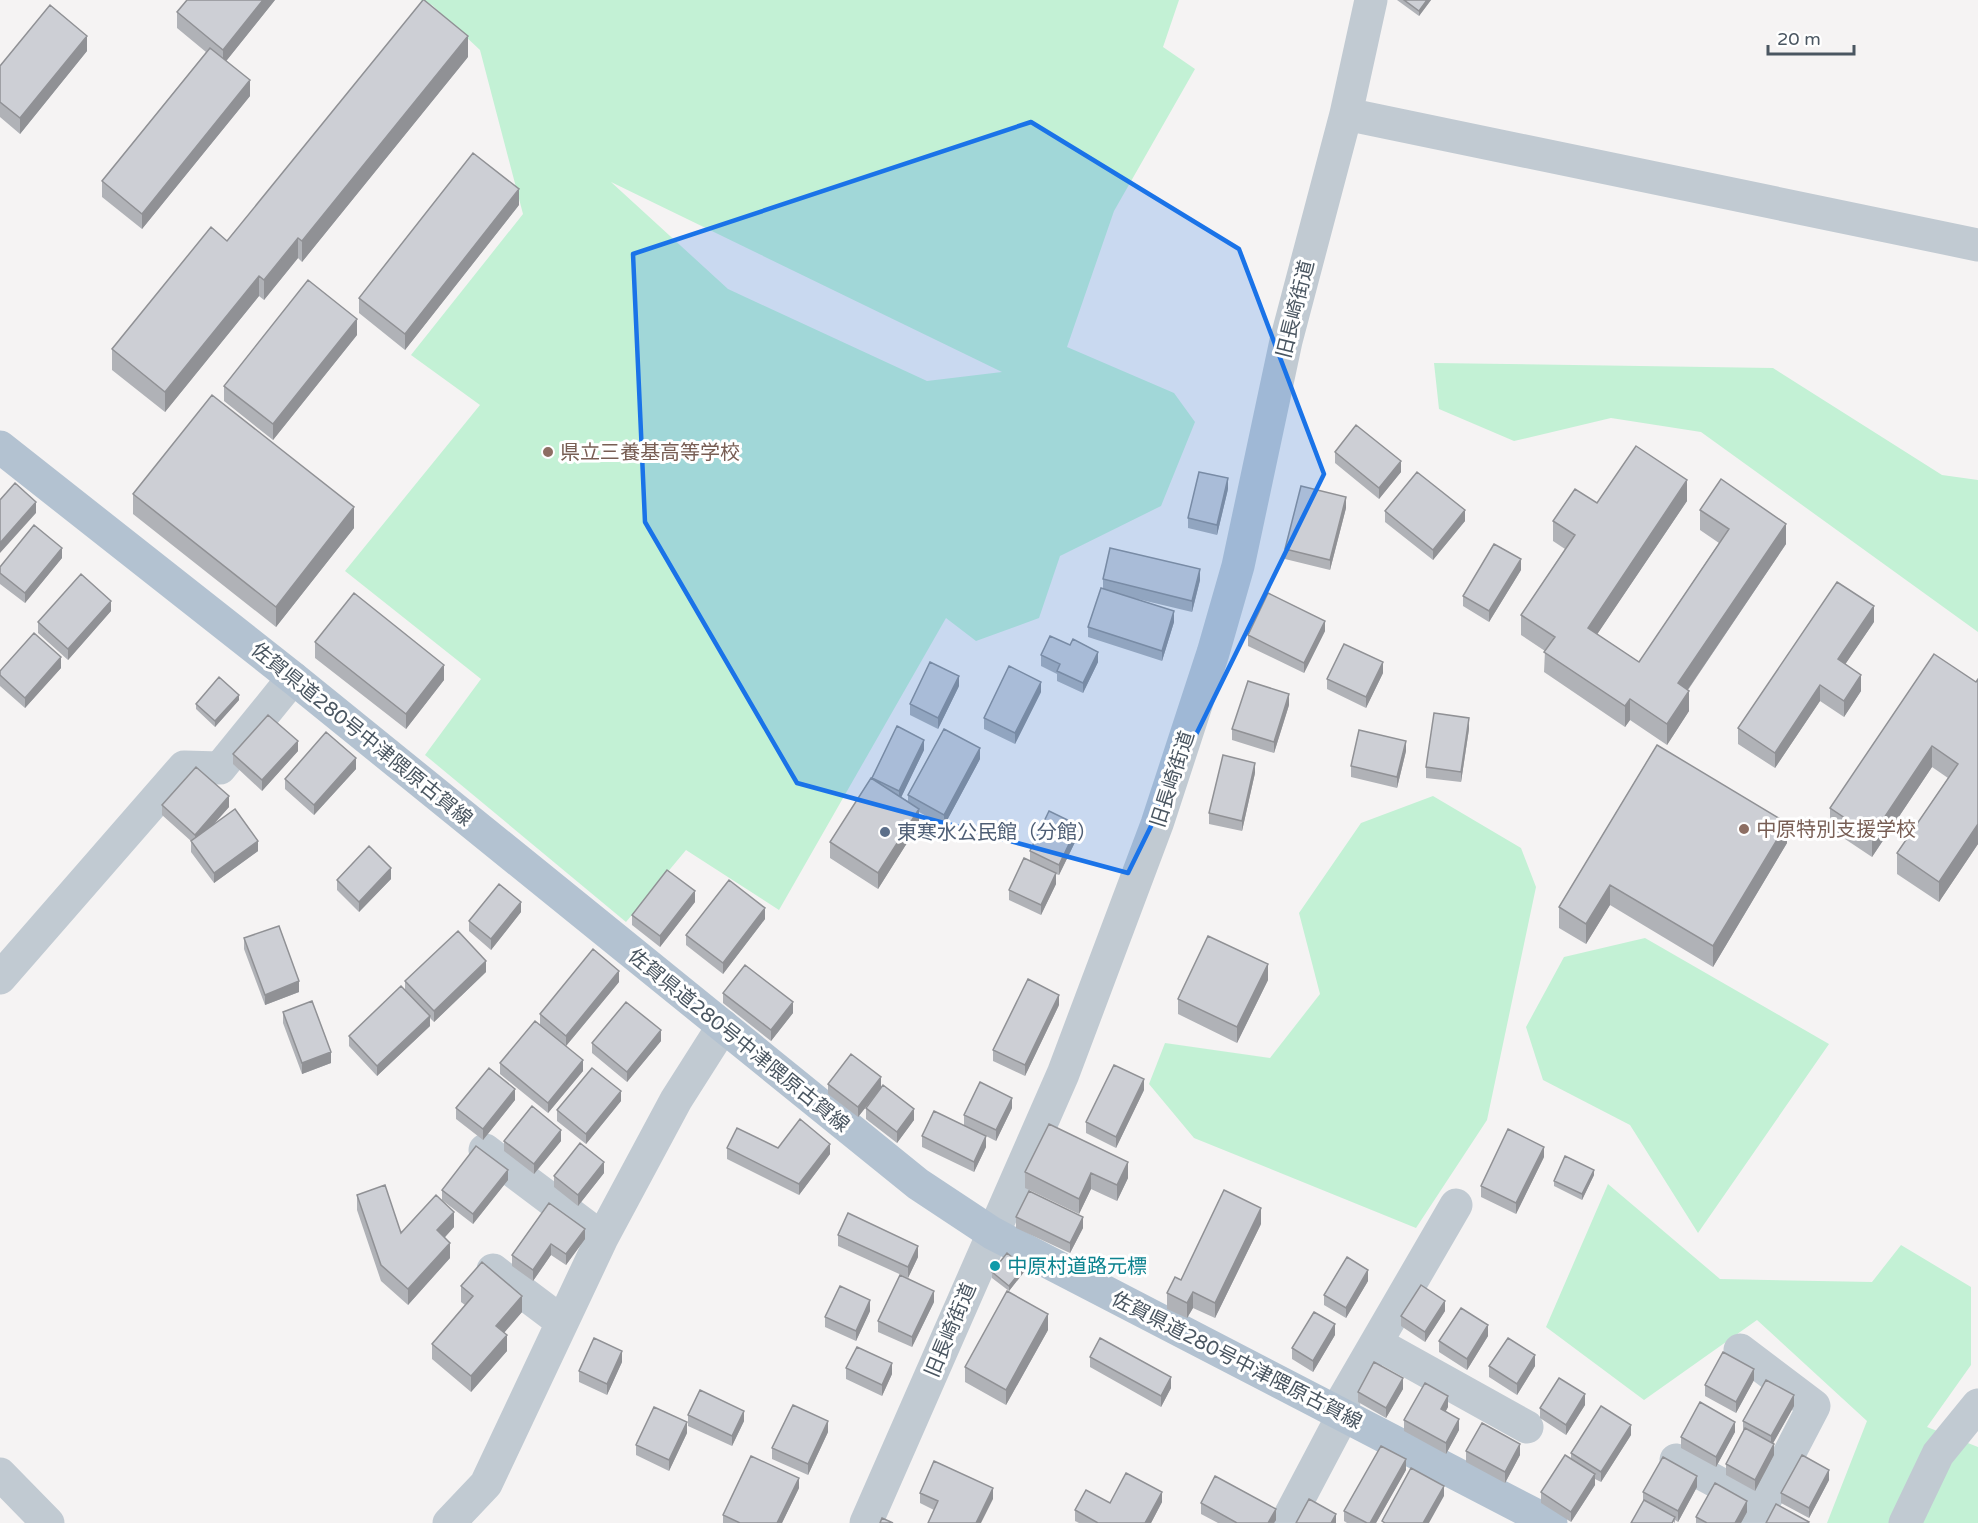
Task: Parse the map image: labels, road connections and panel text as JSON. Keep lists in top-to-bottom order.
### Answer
{
  "streets": {
    "main road": ["佐賀県道280号中津隈原古賀線"],
    "street": ["旧長崎街道"]
  },
  "crossings": [
    ["旧長崎街道", "佐賀県道280号中津隈原古賀線"]
  ],
  "places": [
    "県立三養基高等学校",
    "中原特別支援学校",
    "東寒水公民館（分館）",
    "中原村道路元標"
  ],
  "scale_bar": "20 m"
}
